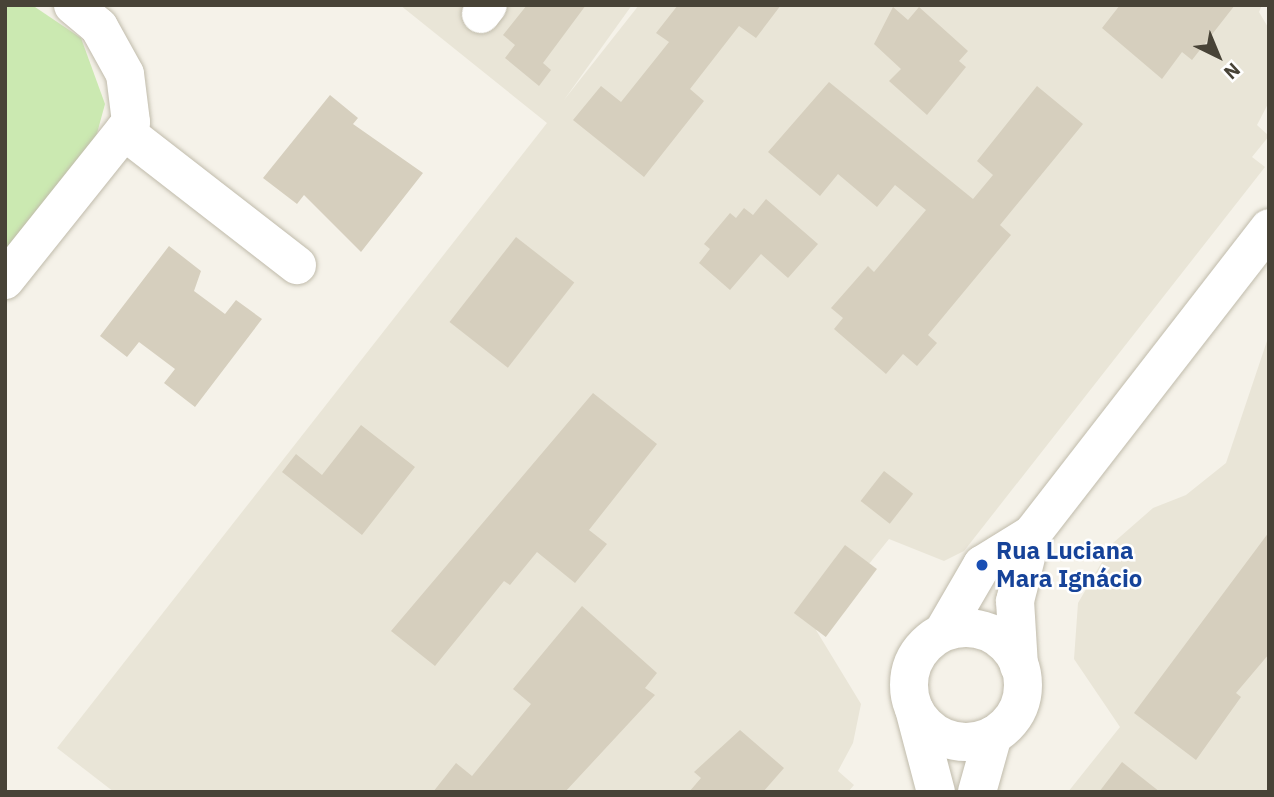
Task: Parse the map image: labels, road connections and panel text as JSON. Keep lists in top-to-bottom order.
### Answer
{
  "places": ["Rua Luciana Mara Ignácio"],
  "north": "bottom right"
}
